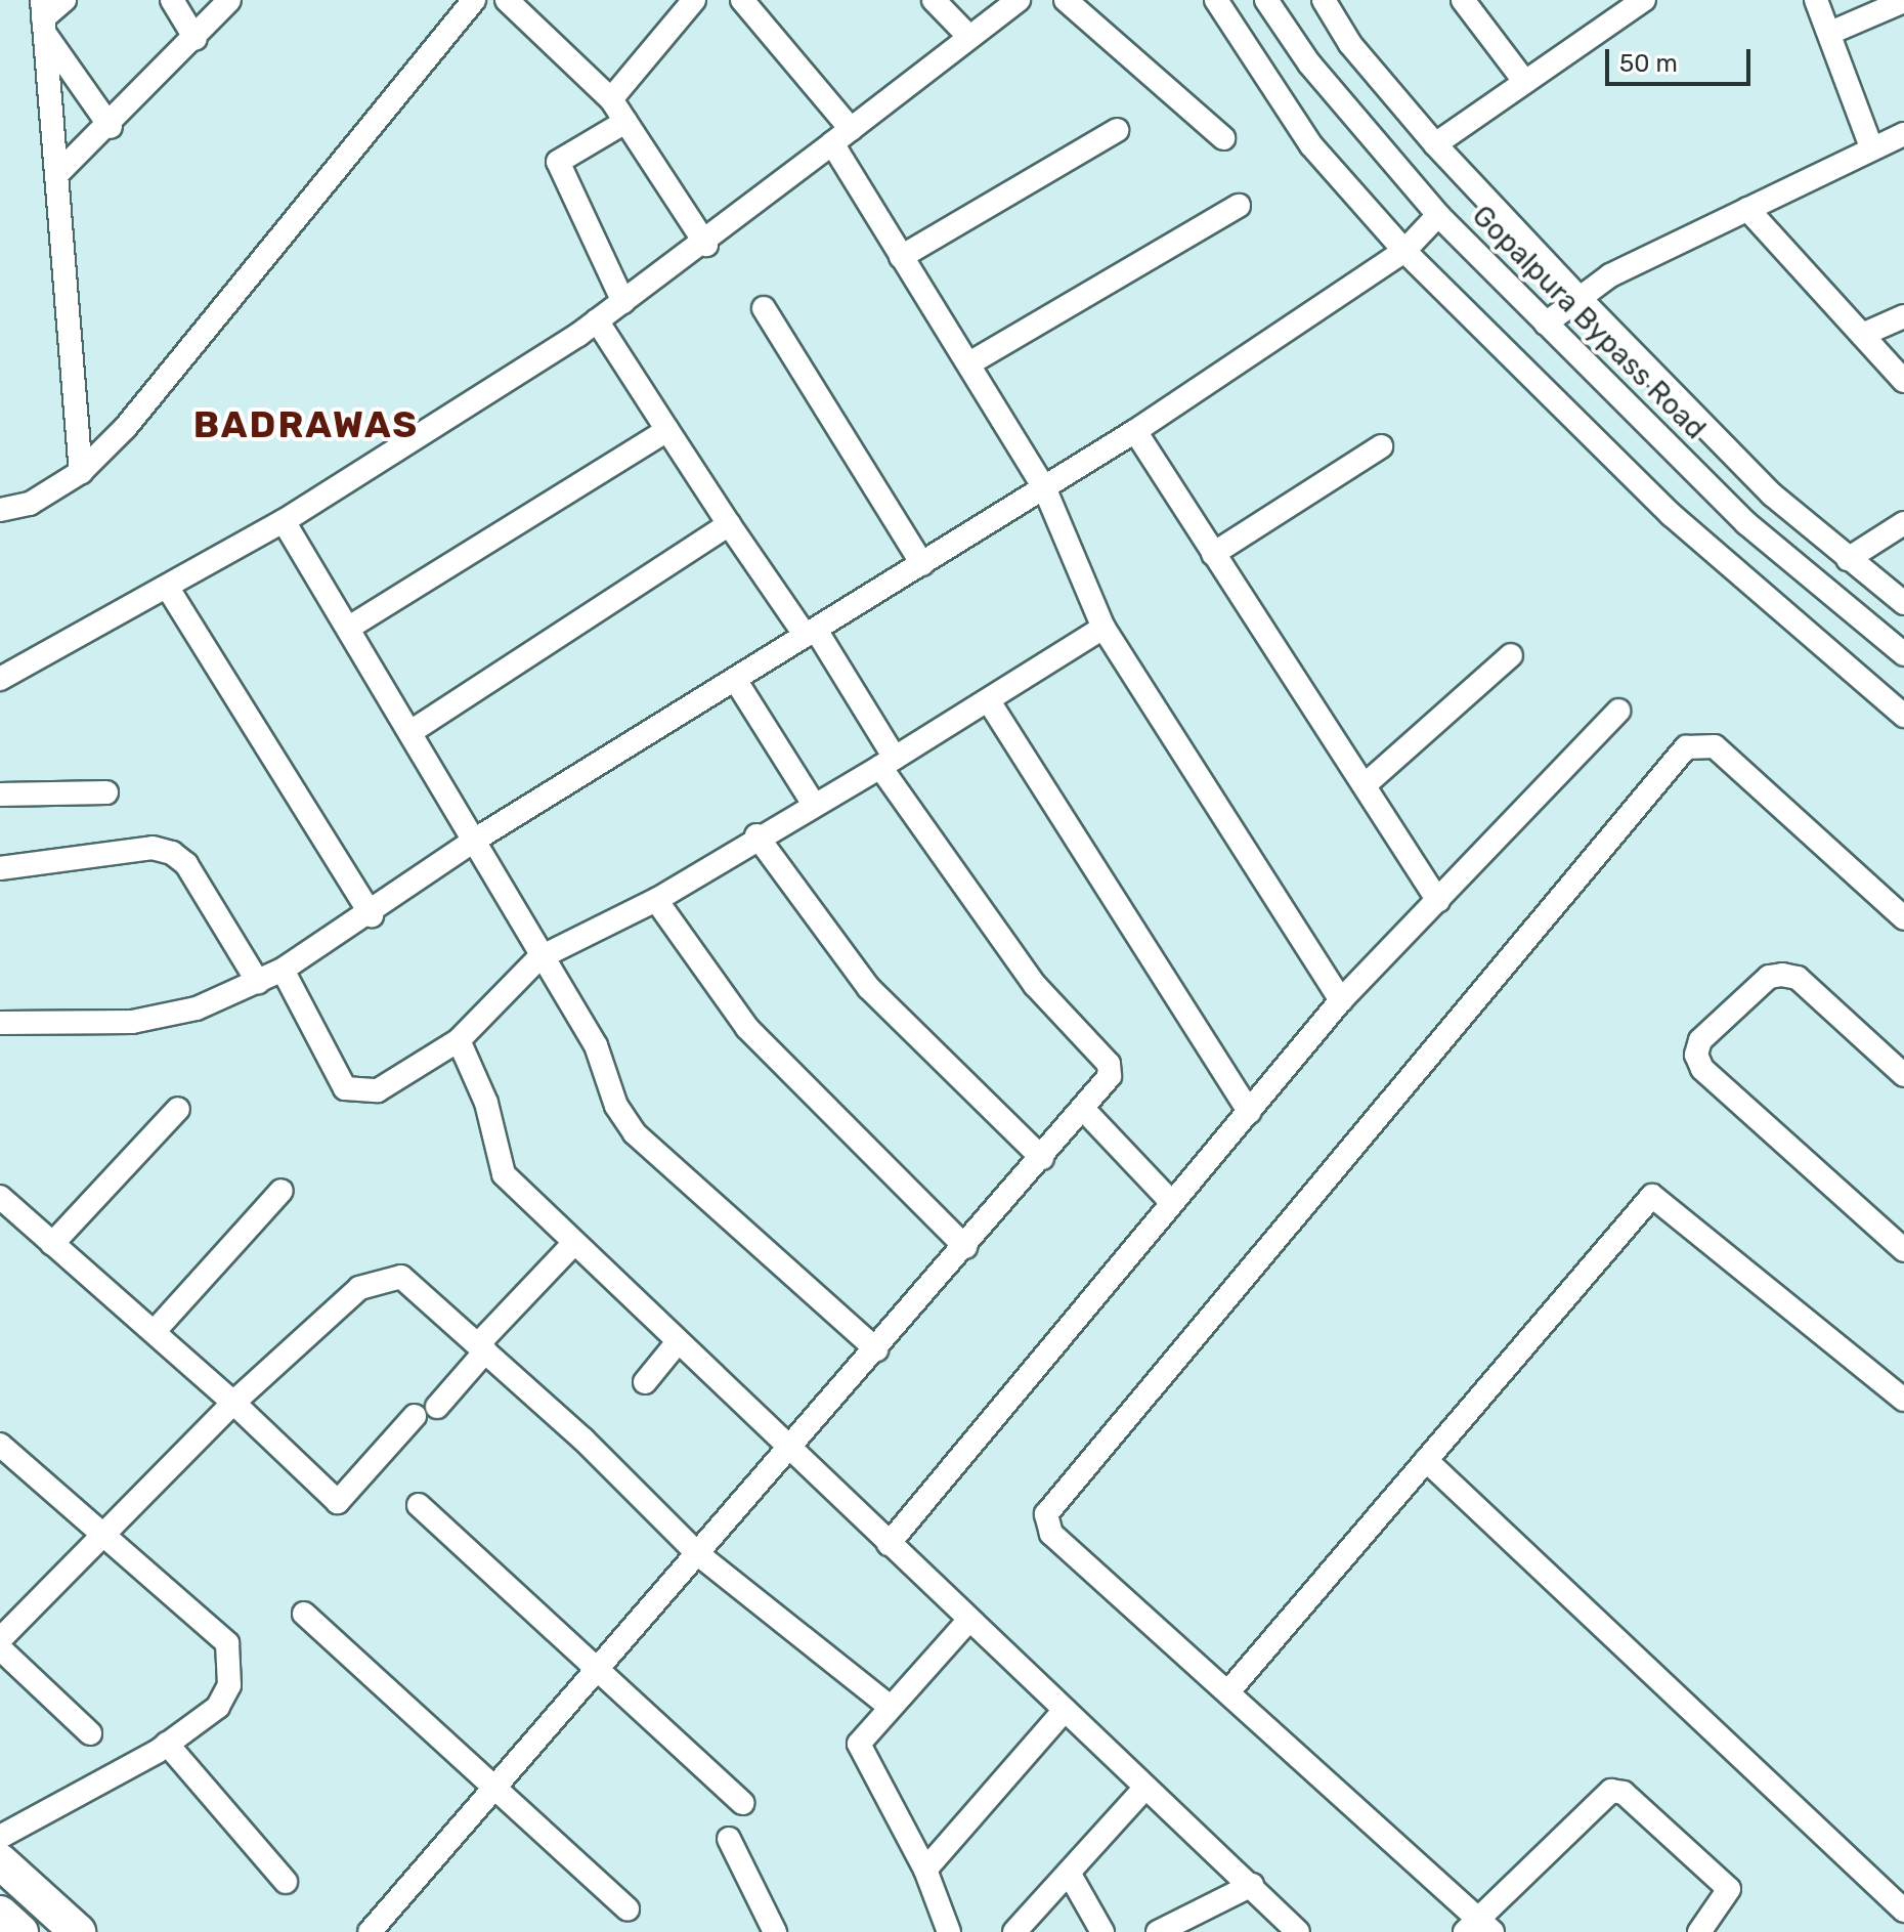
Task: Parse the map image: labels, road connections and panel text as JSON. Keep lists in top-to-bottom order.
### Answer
{
  "streets": {
    "street": ["Gopalpura Bypass Road"]
  },
  "districts": ["BADRAWAS"],
  "scale_bar": "50 m"
}
